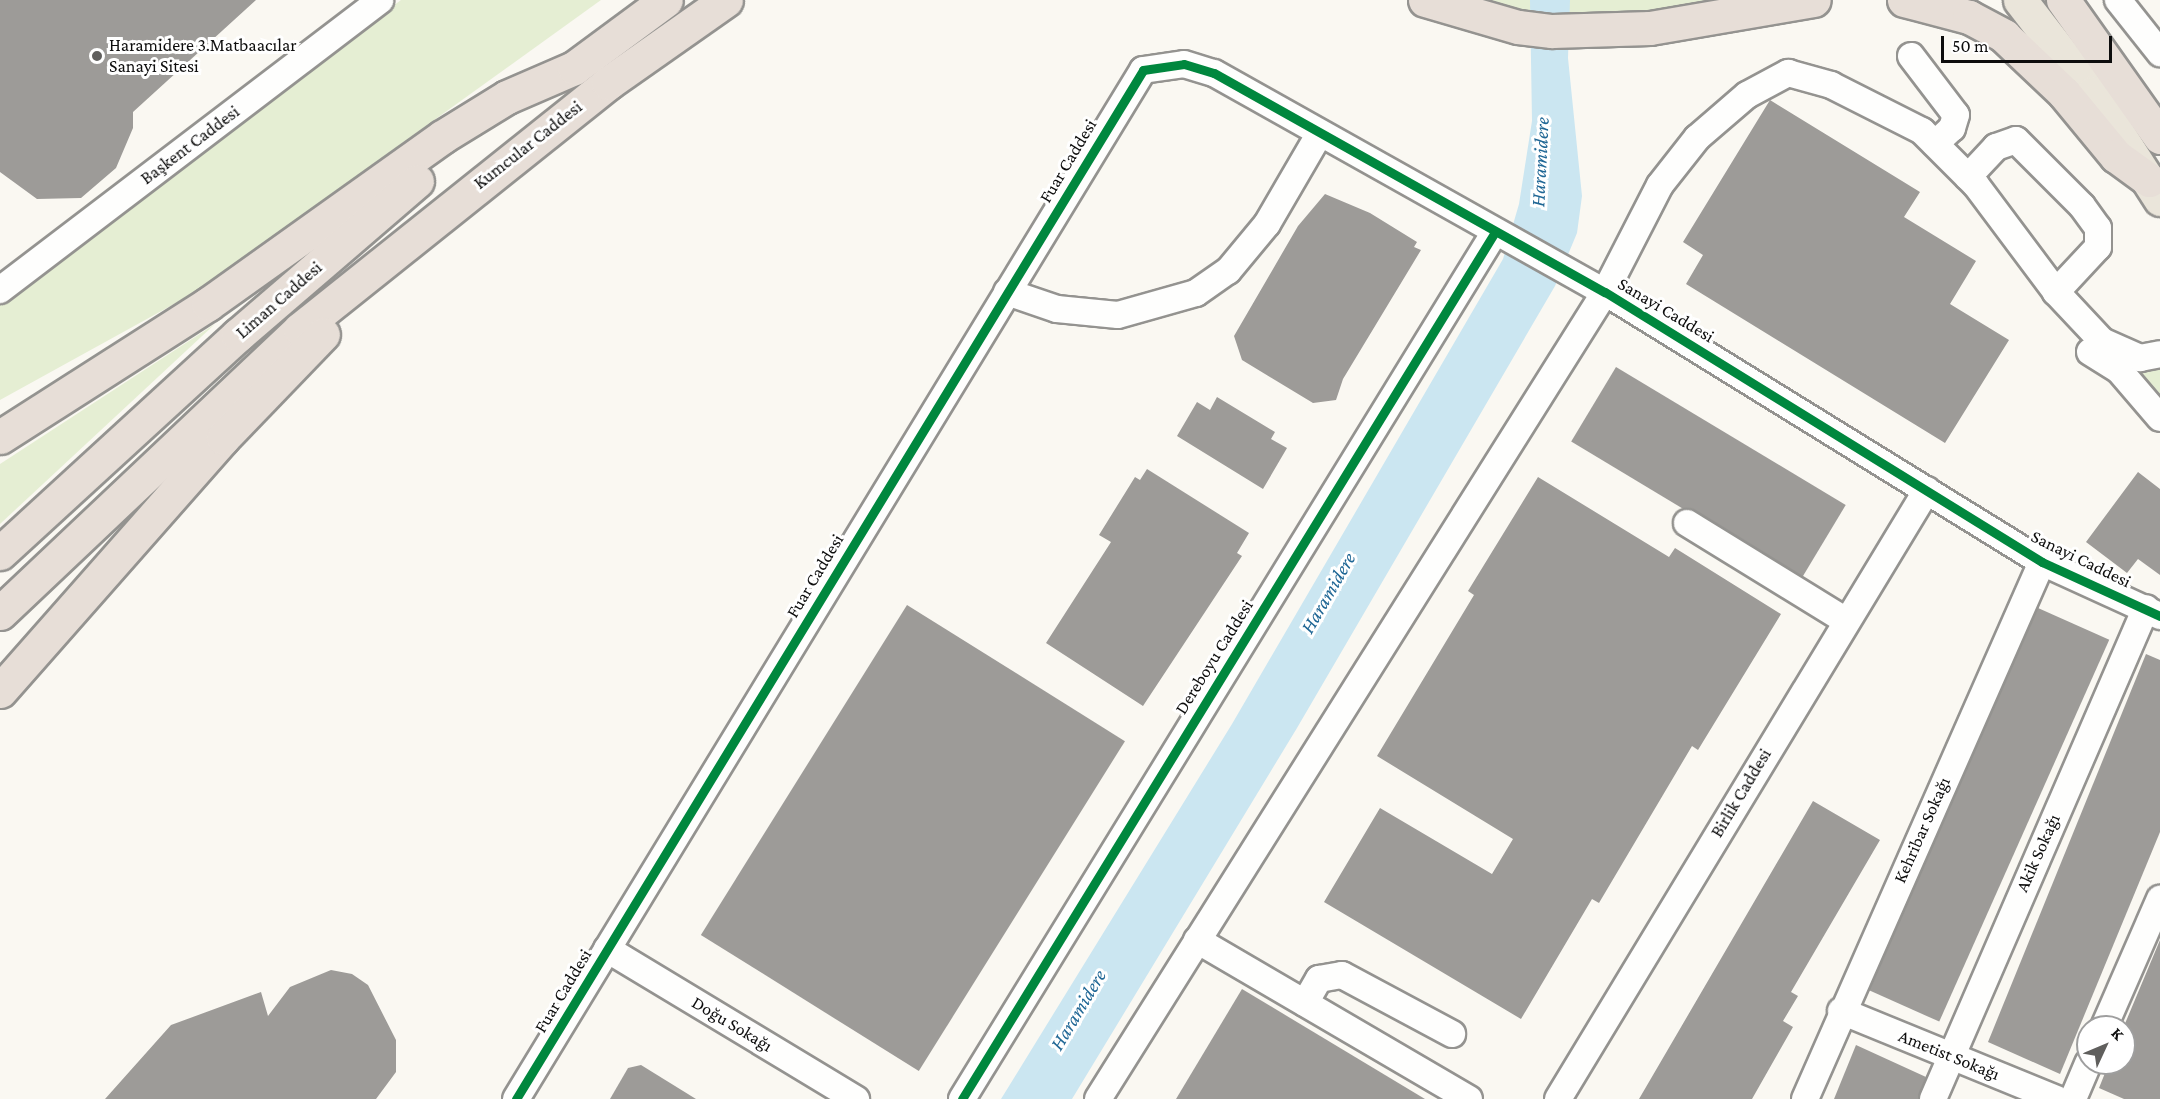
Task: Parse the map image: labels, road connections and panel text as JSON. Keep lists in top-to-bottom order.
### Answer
{
  "streets": {
    "highway": ["Kumcular Caddesi", "Liman Caddesi"],
    "street": [
      "Başkent Caddesi",
      "Fuar Caddesi",
      "Sanayi Caddesi",
      "Dereboyu Caddesi",
      "Birlik Caddesi",
      "Kehribar Sokağı",
      "Akik Sokağı",
      "Doğu Sokağı",
      "Ametist Sokağı"
    ]
  },
  "crossings": [
    ["Kumcular Caddesi", "Liman Caddesi"],
    ["Fuar Caddesi", "Sanayi Caddesi"],
    ["Fuar Caddesi", "Doğu Sokağı"],
    ["Sanayi Caddesi", "Dereboyu Caddesi"],
    ["Sanayi Caddesi", "Birlik Caddesi"],
    ["Sanayi Caddesi", "Kehribar Sokağı"],
    ["Sanayi Caddesi", "Akik Sokağı"],
    ["Kehribar Sokağı", "Ametist Sokağı"],
    ["Akik Sokağı", "Ametist Sokağı"]
  ],
  "water": ["Haramidere"],
  "places": ["Haramidere 3.Matbaacılar Sanayi Sitesi"],
  "scale_bar": "50 m",
  "north": "top right"
}
